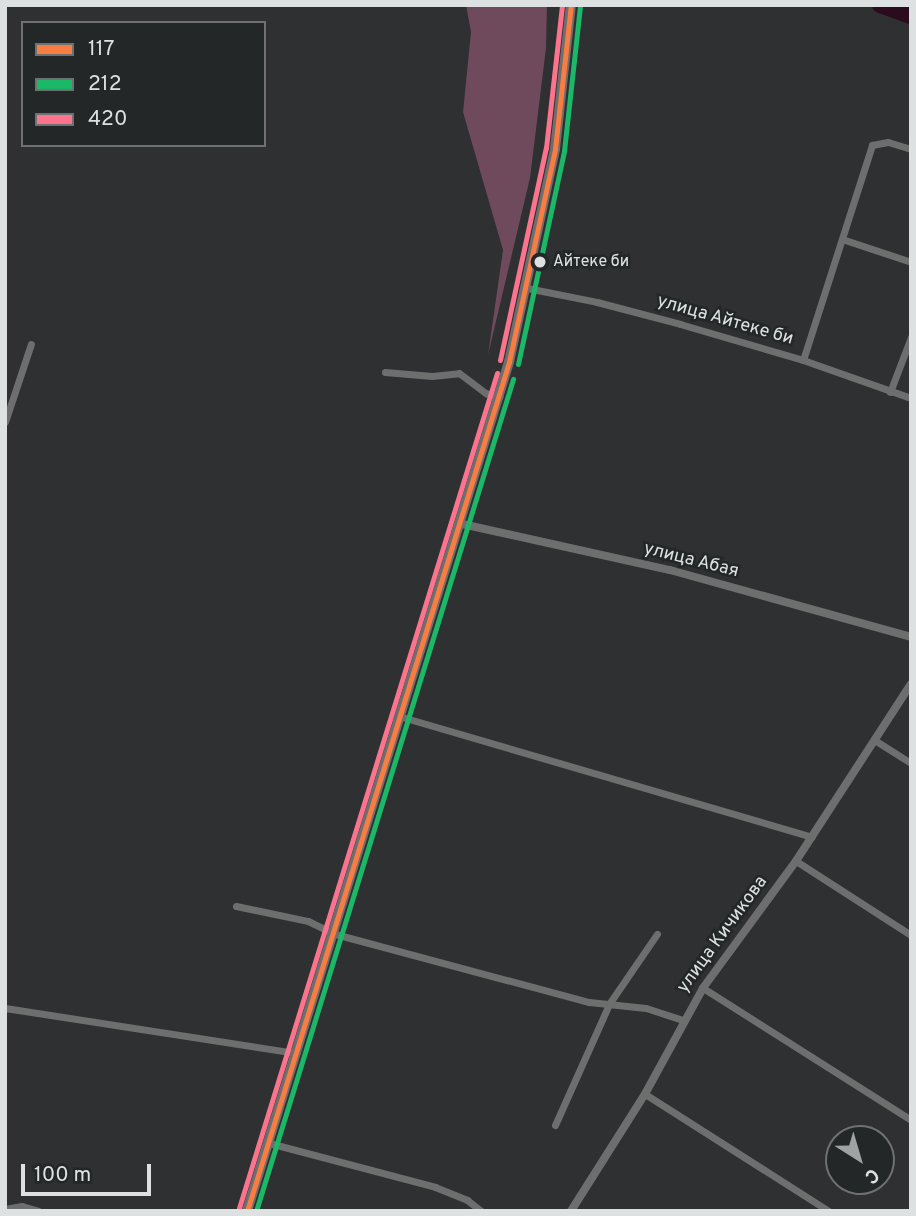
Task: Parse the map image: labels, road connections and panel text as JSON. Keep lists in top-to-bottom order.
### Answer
{
  "streets": {
    "street": ["улица Айтеке би", "улица Абая", "улица Кичикова"]
  },
  "places": ["Айтеке би"],
  "lines": ["transit line 117", "transit line 420", "transit line 212"],
  "legend": ["117", "212", "420"],
  "scale_bar": "100 m",
  "north": "bottom right"
}
